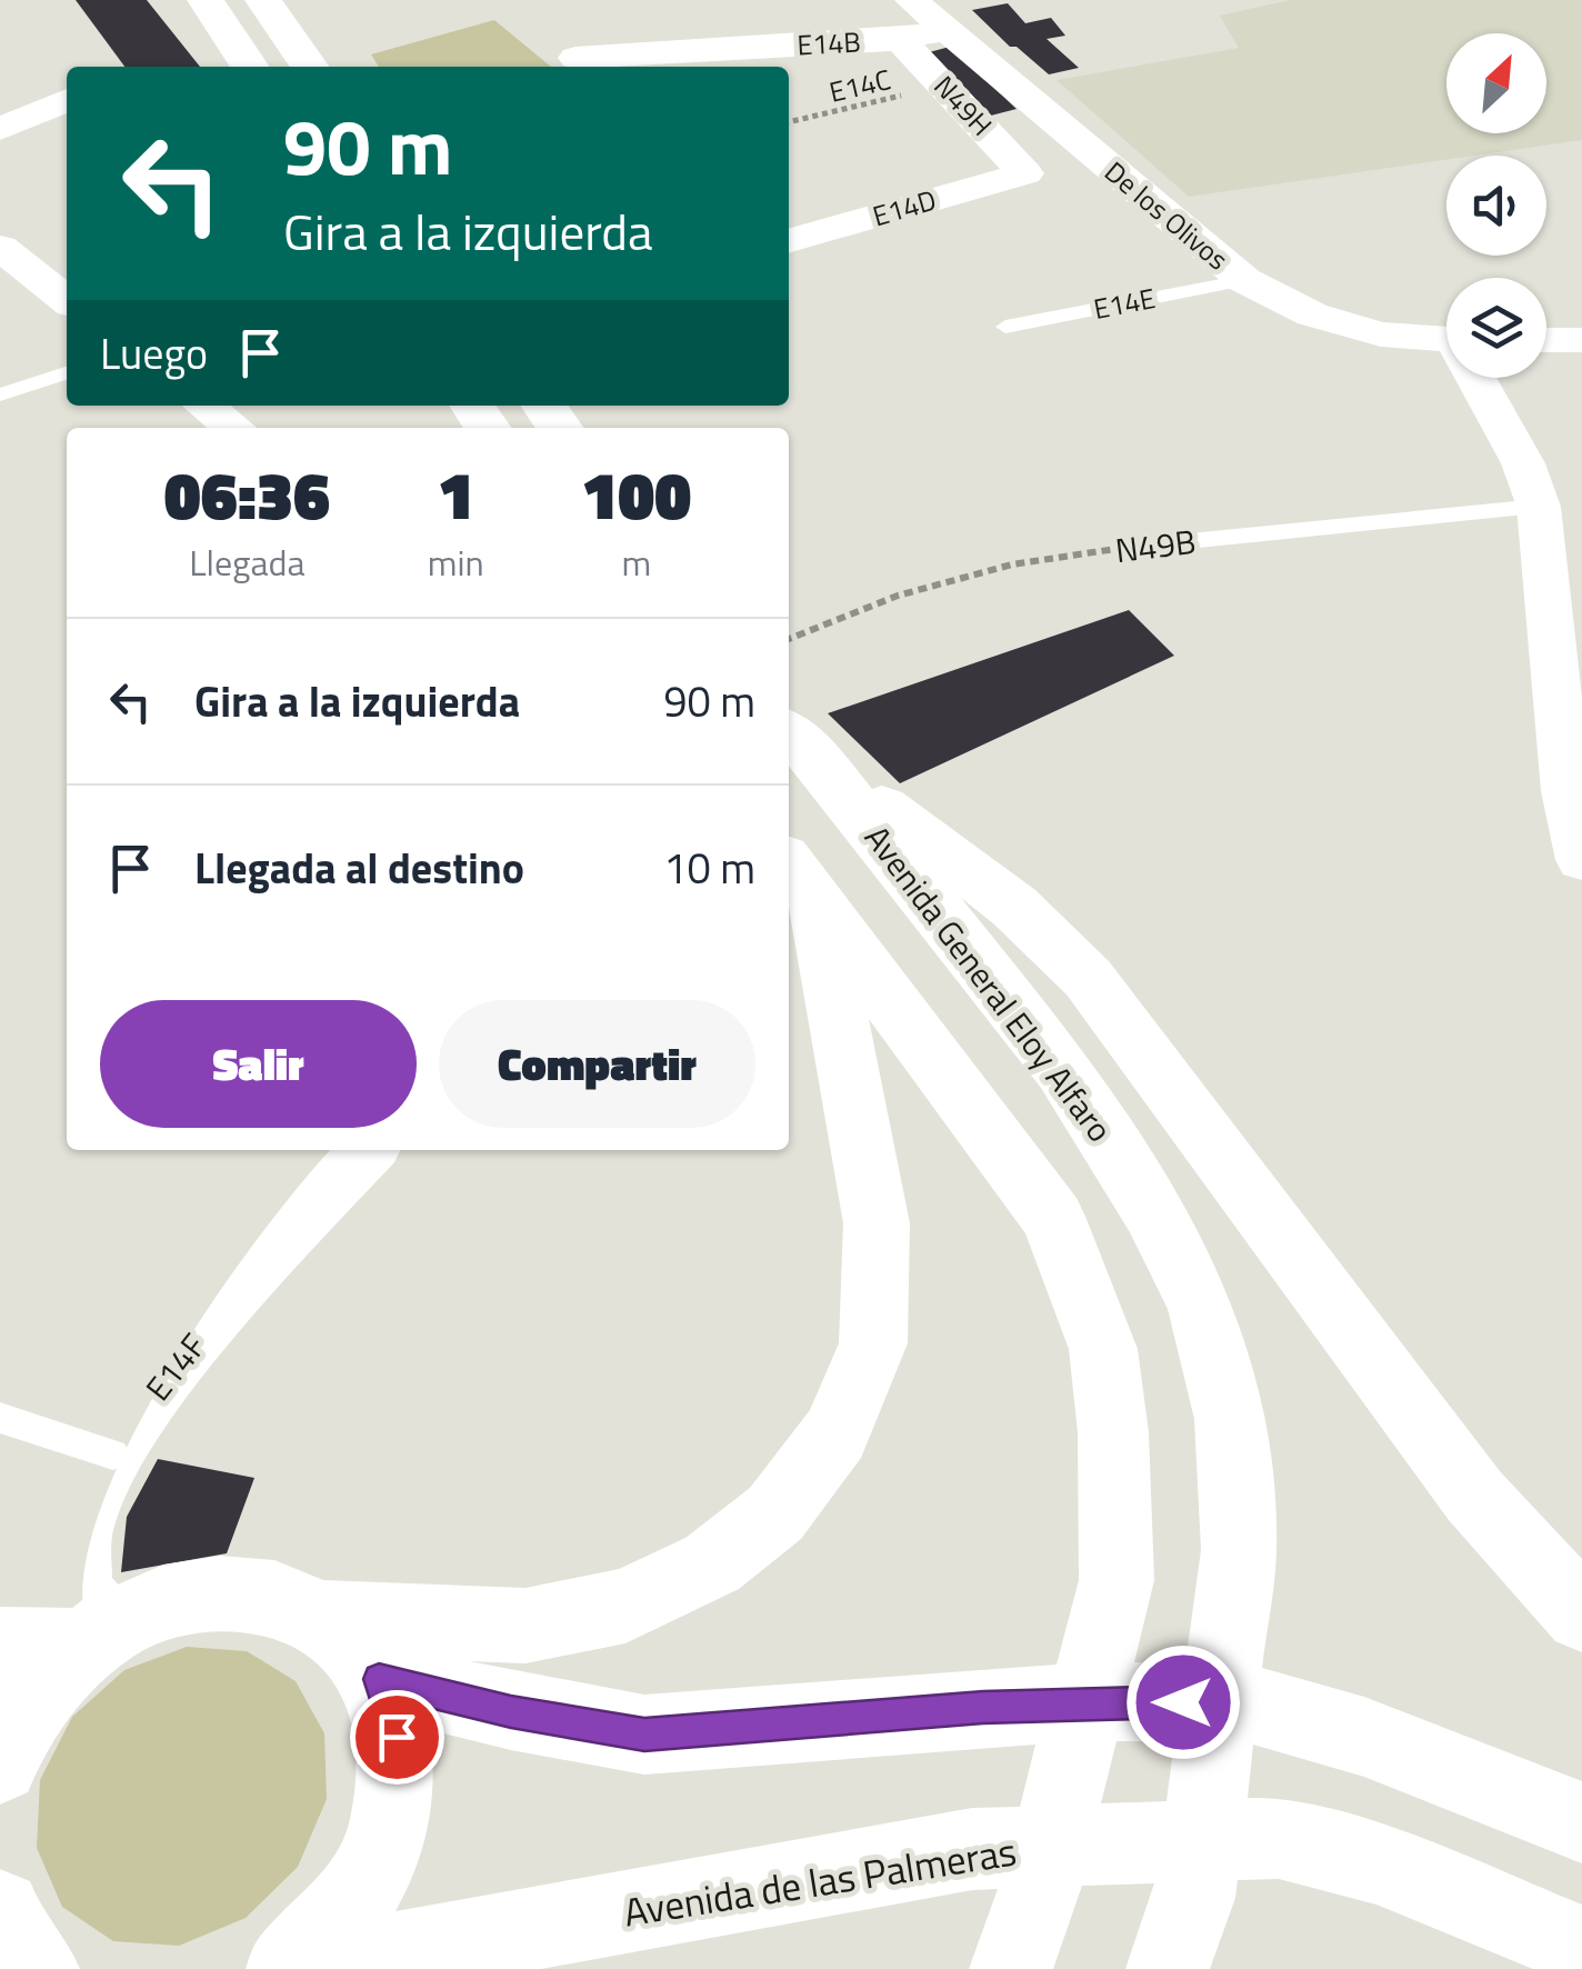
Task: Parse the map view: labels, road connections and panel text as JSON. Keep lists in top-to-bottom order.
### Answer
{
  "streets": {
    "main road": ["Avenida General Eloy Alfaro", "Avenida de las Palmeras"],
    "street": [
      "E14B",
      "N49H",
      "E14D",
      "De los Olivos",
      "E14F"
    ],
    "lane": ["E14E", "N49B"],
    "path": ["E14C"]
  },
  "crossings": [
    ["E14B", "N49H"],
    ["E14B", "De los Olivos"],
    ["E14C", "N49H"],
    ["N49H", "E14D"],
    ["De los Olivos", "E14E"]
  ],
  "north": "top right",
  "page": {
    "turn": ["90 m", "Gira a la izquierda"],
    "then": "Luego",
    "eta": [
      "06:36",
      "Llegada",
      "1",
      "min",
      "100",
      "m"
    ],
    "list": [
      {
        "name": "Gira a la izquierda",
        "value": "90 m"
      },
      {
        "name": "Llegada al destino",
        "value": "10 m"
      }
    ],
    "buttons": ["Salir", "Compartir"]
  }
}
